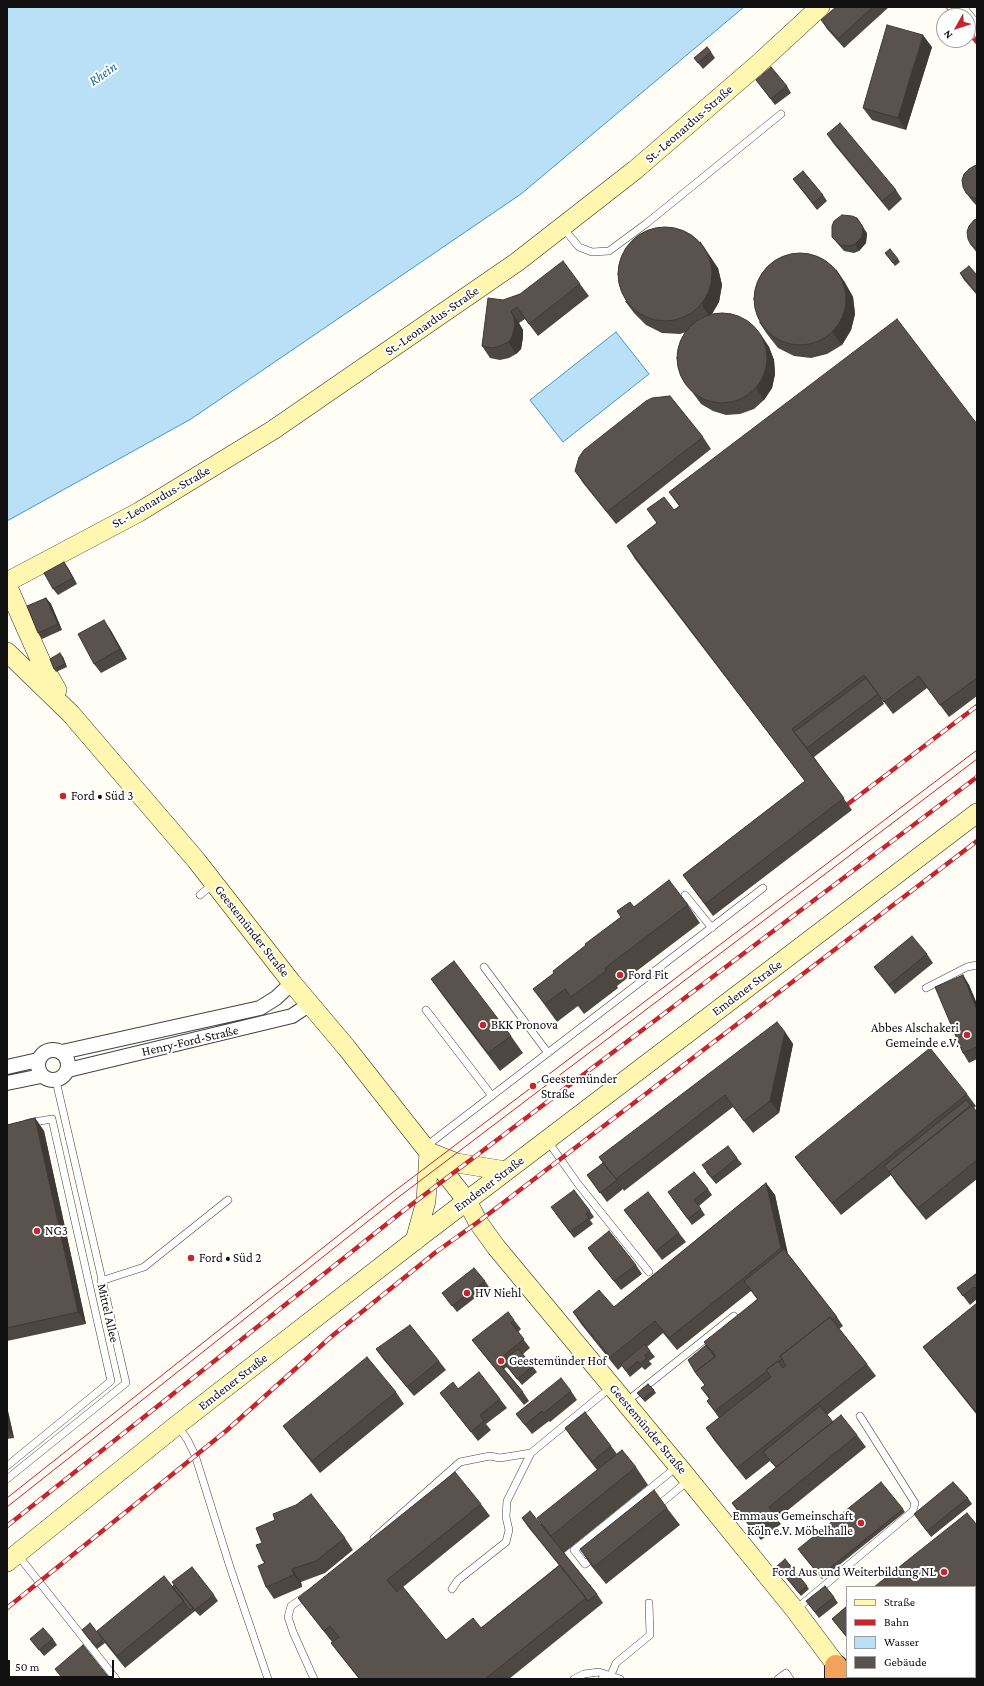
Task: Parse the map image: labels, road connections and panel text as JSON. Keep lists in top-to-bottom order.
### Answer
{
  "streets": {
    "street": [
      "St.-Leonardus-Straße",
      "Geestemünder Straße",
      "Emdener Straße",
      "Henry-Ford-Straße"
    ],
    "lane": ["Mittel Allee"]
  },
  "crossings": [
    ["Geestemünder Straße", "Emdener Straße"],
    ["Geestemünder Straße", "Henry-Ford-Straße"]
  ],
  "water": ["Rhein"],
  "places": [
    "Ford • Süd 3",
    "Ford Fit",
    "BKK Pronova",
    "Abbes Alschakeri Gemeinde e.V.",
    "Geestemünder Straße",
    "NG3",
    "Ford • Süd 2",
    "HV Niehl",
    "Geestemünder Hof",
    "Emmaus Gemeinschaft Köln e.V. Möbelhalle",
    "Ford Aus und Weiterbildung NL"
  ],
  "legend": [
    "Straße",
    "Bahn",
    "Wasser",
    "Gebäude"
  ],
  "scale_bar": "50 m",
  "north": "bottom left"
}
